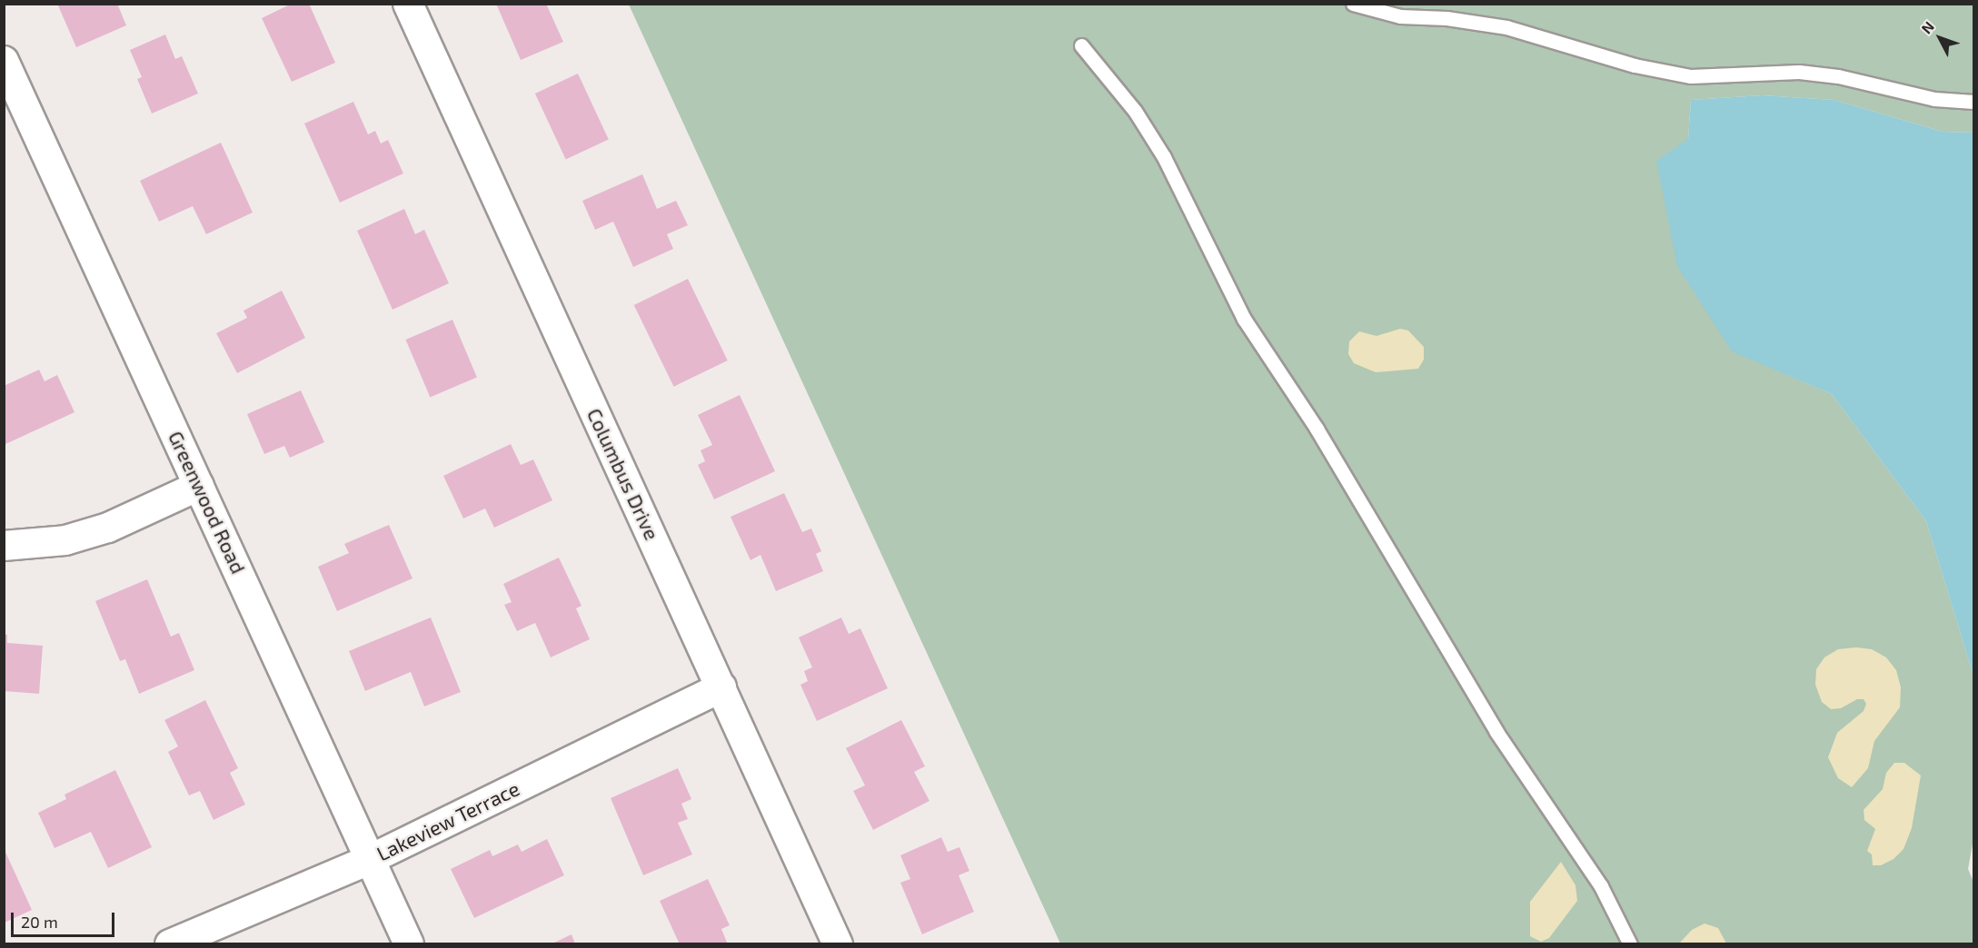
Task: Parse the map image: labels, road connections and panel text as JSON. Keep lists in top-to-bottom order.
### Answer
{
  "streets": {
    "street": ["Columbus Drive", "Greenwood Road", "Lakeview Terrace"]
  },
  "crossings": [
    ["Columbus Drive", "Lakeview Terrace"],
    ["Greenwood Road", "Lakeview Terrace"]
  ],
  "scale_bar": "20 m",
  "north": "top left"
}
